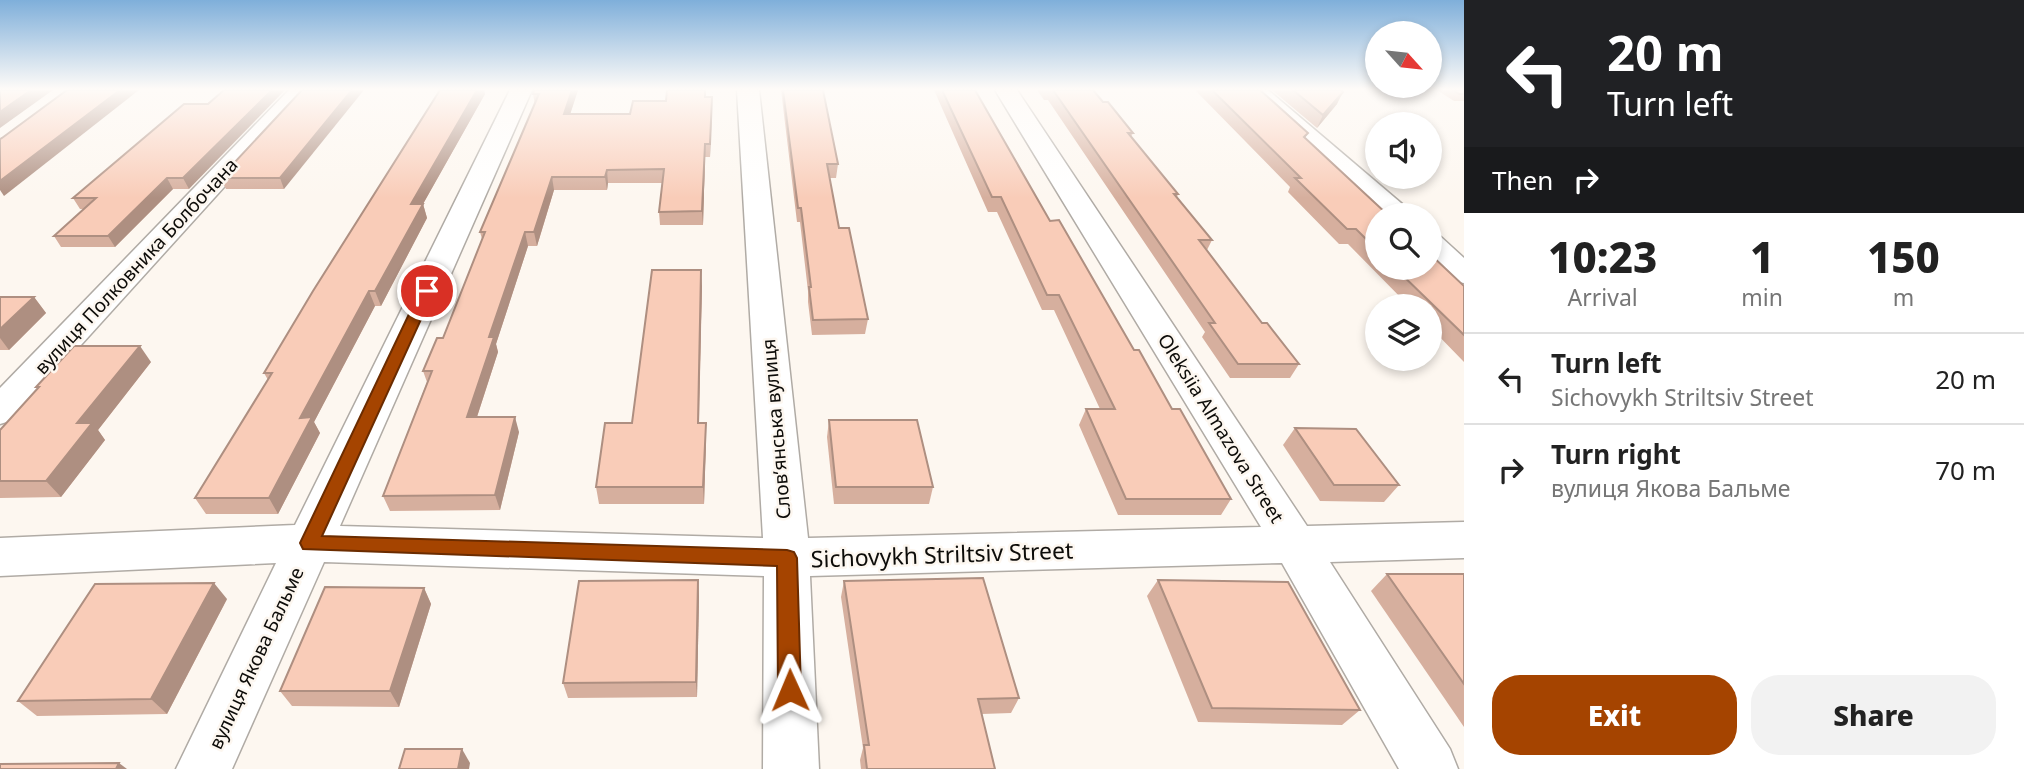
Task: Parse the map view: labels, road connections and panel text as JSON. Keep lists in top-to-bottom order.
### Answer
{
  "streets": {
    "street": [
      "вулиця Полковника Болбочана",
      "Oleksiia Almazova Street",
      "Словʼянська вулиця",
      "Sichovykh Striltsiv Street",
      "вулиця Якова Бальме"
    ]
  },
  "crossings": [
    ["Oleksiia Almazova Street", "Sichovykh Striltsiv Street"],
    ["Словʼянська вулиця", "Sichovykh Striltsiv Street"],
    ["Sichovykh Striltsiv Street", "вулиця Якова Бальме"]
  ],
  "north": "bottom right",
  "page": {
    "turn": ["20 m", "Turn left"],
    "then": "Then",
    "eta": [
      "10:23",
      "Arrival",
      "1",
      "min",
      "150",
      "m"
    ],
    "list": [
      {
        "name": "Turn left",
        "note": "Sichovykh Striltsiv Street",
        "value": "20 m"
      },
      {
        "name": "Turn right",
        "note": "вулиця Якова Бальме",
        "value": "70 m"
      }
    ],
    "buttons": ["Exit", "Share"]
  }
}
